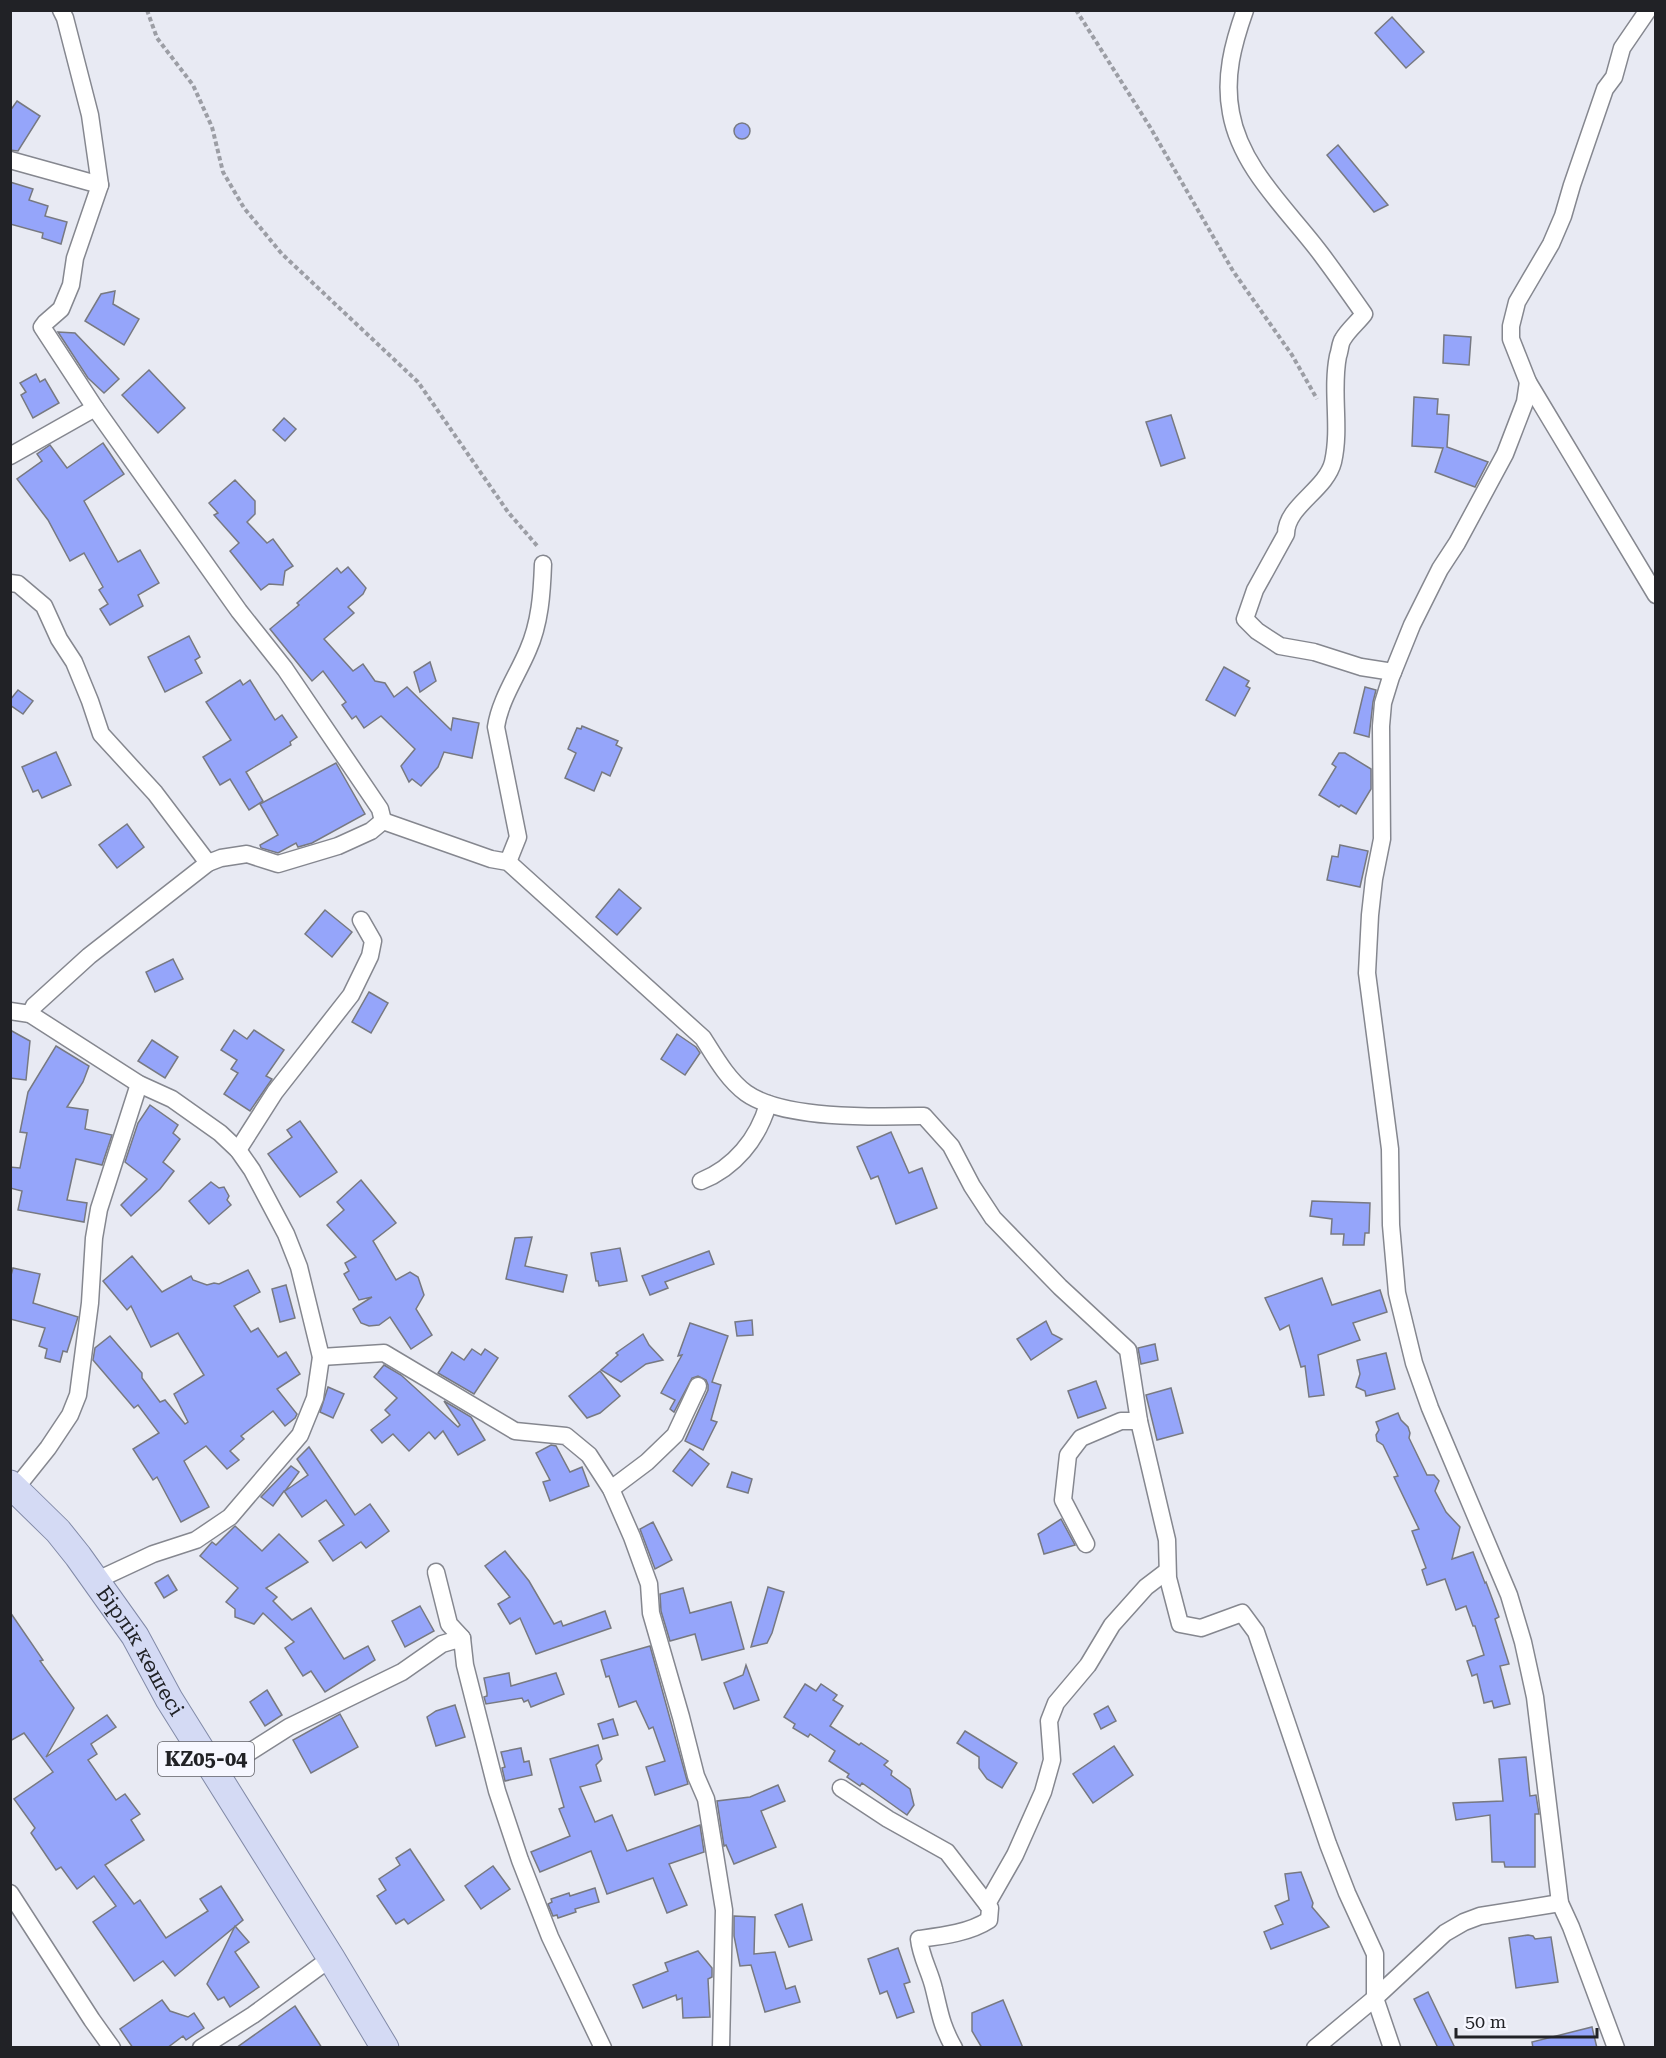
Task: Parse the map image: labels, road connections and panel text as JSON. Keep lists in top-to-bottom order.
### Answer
{
  "streets": {
    "main road": ["Бірлік көшесі", "KZ05-04"]
  },
  "scale_bar": "50 m"
}
